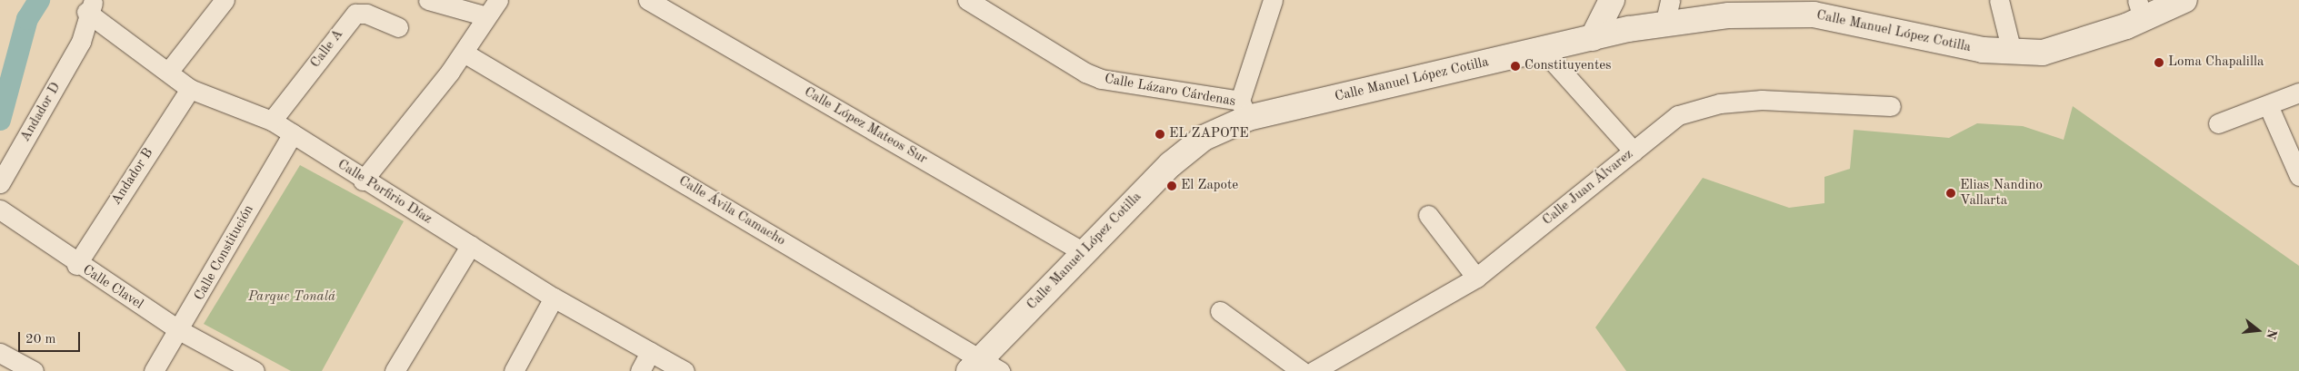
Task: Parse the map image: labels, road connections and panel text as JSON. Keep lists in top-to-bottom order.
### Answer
{
  "streets": {
    "street": [
      "Calle Manuel López Cotilla",
      "Calle A",
      "Calle Lázaro Cárdenas",
      "Andador D",
      "Calle López Mateos Sur",
      "Andador B",
      "Calle Juan Álvarez",
      "Calle Porfirio Díaz",
      "Calle Ávila Camacho",
      "Calle Constitución",
      "Calle Clavel"
    ]
  },
  "crossings": [
    ["Calle Manuel López Cotilla", "Calle Lázaro Cárdenas"],
    ["Calle Manuel López Cotilla", "Calle López Mateos Sur"],
    ["Calle Manuel López Cotilla", "Calle Ávila Camacho"],
    ["Calle A", "Calle Porfirio Díaz"],
    ["Andador D", "Calle Porfirio Díaz"],
    ["Andador B", "Calle Porfirio Díaz"],
    ["Andador B", "Calle Clavel"],
    ["Calle Porfirio Díaz", "Calle Constitución"],
    ["Calle Constitución", "Calle Clavel"]
  ],
  "parks": ["Parque Tonalá"],
  "places": [
    "Loma Chapalilla",
    "Constituyentes",
    "EL ZAPOTE",
    "El Zapote",
    "Elias Nandino Vallarta"
  ],
  "scale_bar": "20 m",
  "north": "right"
}
